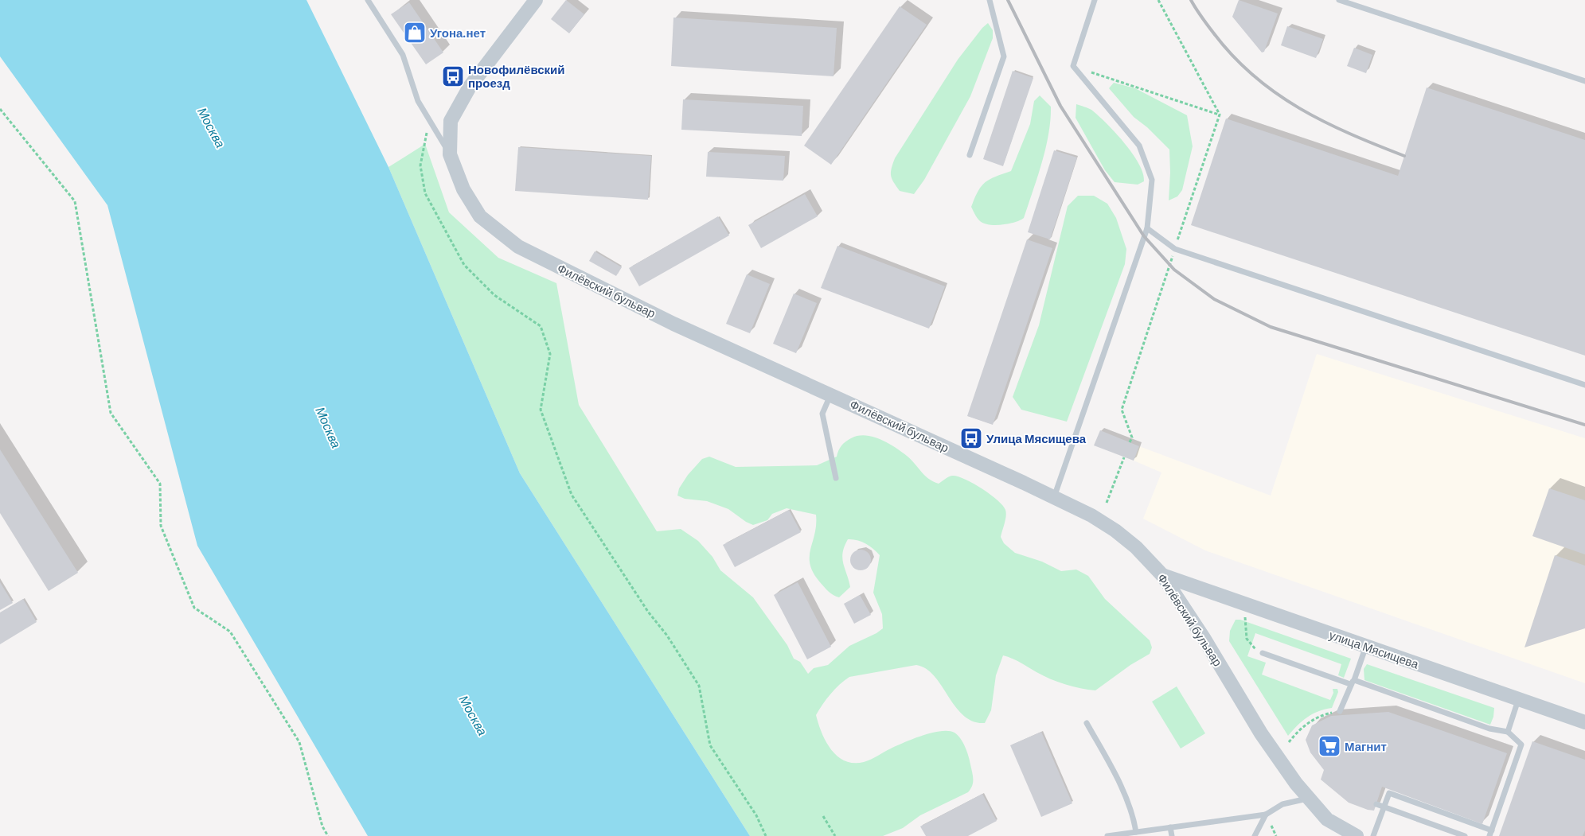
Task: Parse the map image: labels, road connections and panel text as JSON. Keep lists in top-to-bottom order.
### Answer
{
  "streets": {
    "street": ["Филёвский бульвар", "улица Мясищева"]
  },
  "crossings": [
    ["Филёвский бульвар", "улица Мясищева"]
  ],
  "water": ["Москва"],
  "places": {
    "shop": ["Угона.нет"],
    "bus stop": ["Новофилёвский проезд", "Улица Мясищева"],
    "supermarket": ["Магнит"]
  }
}
